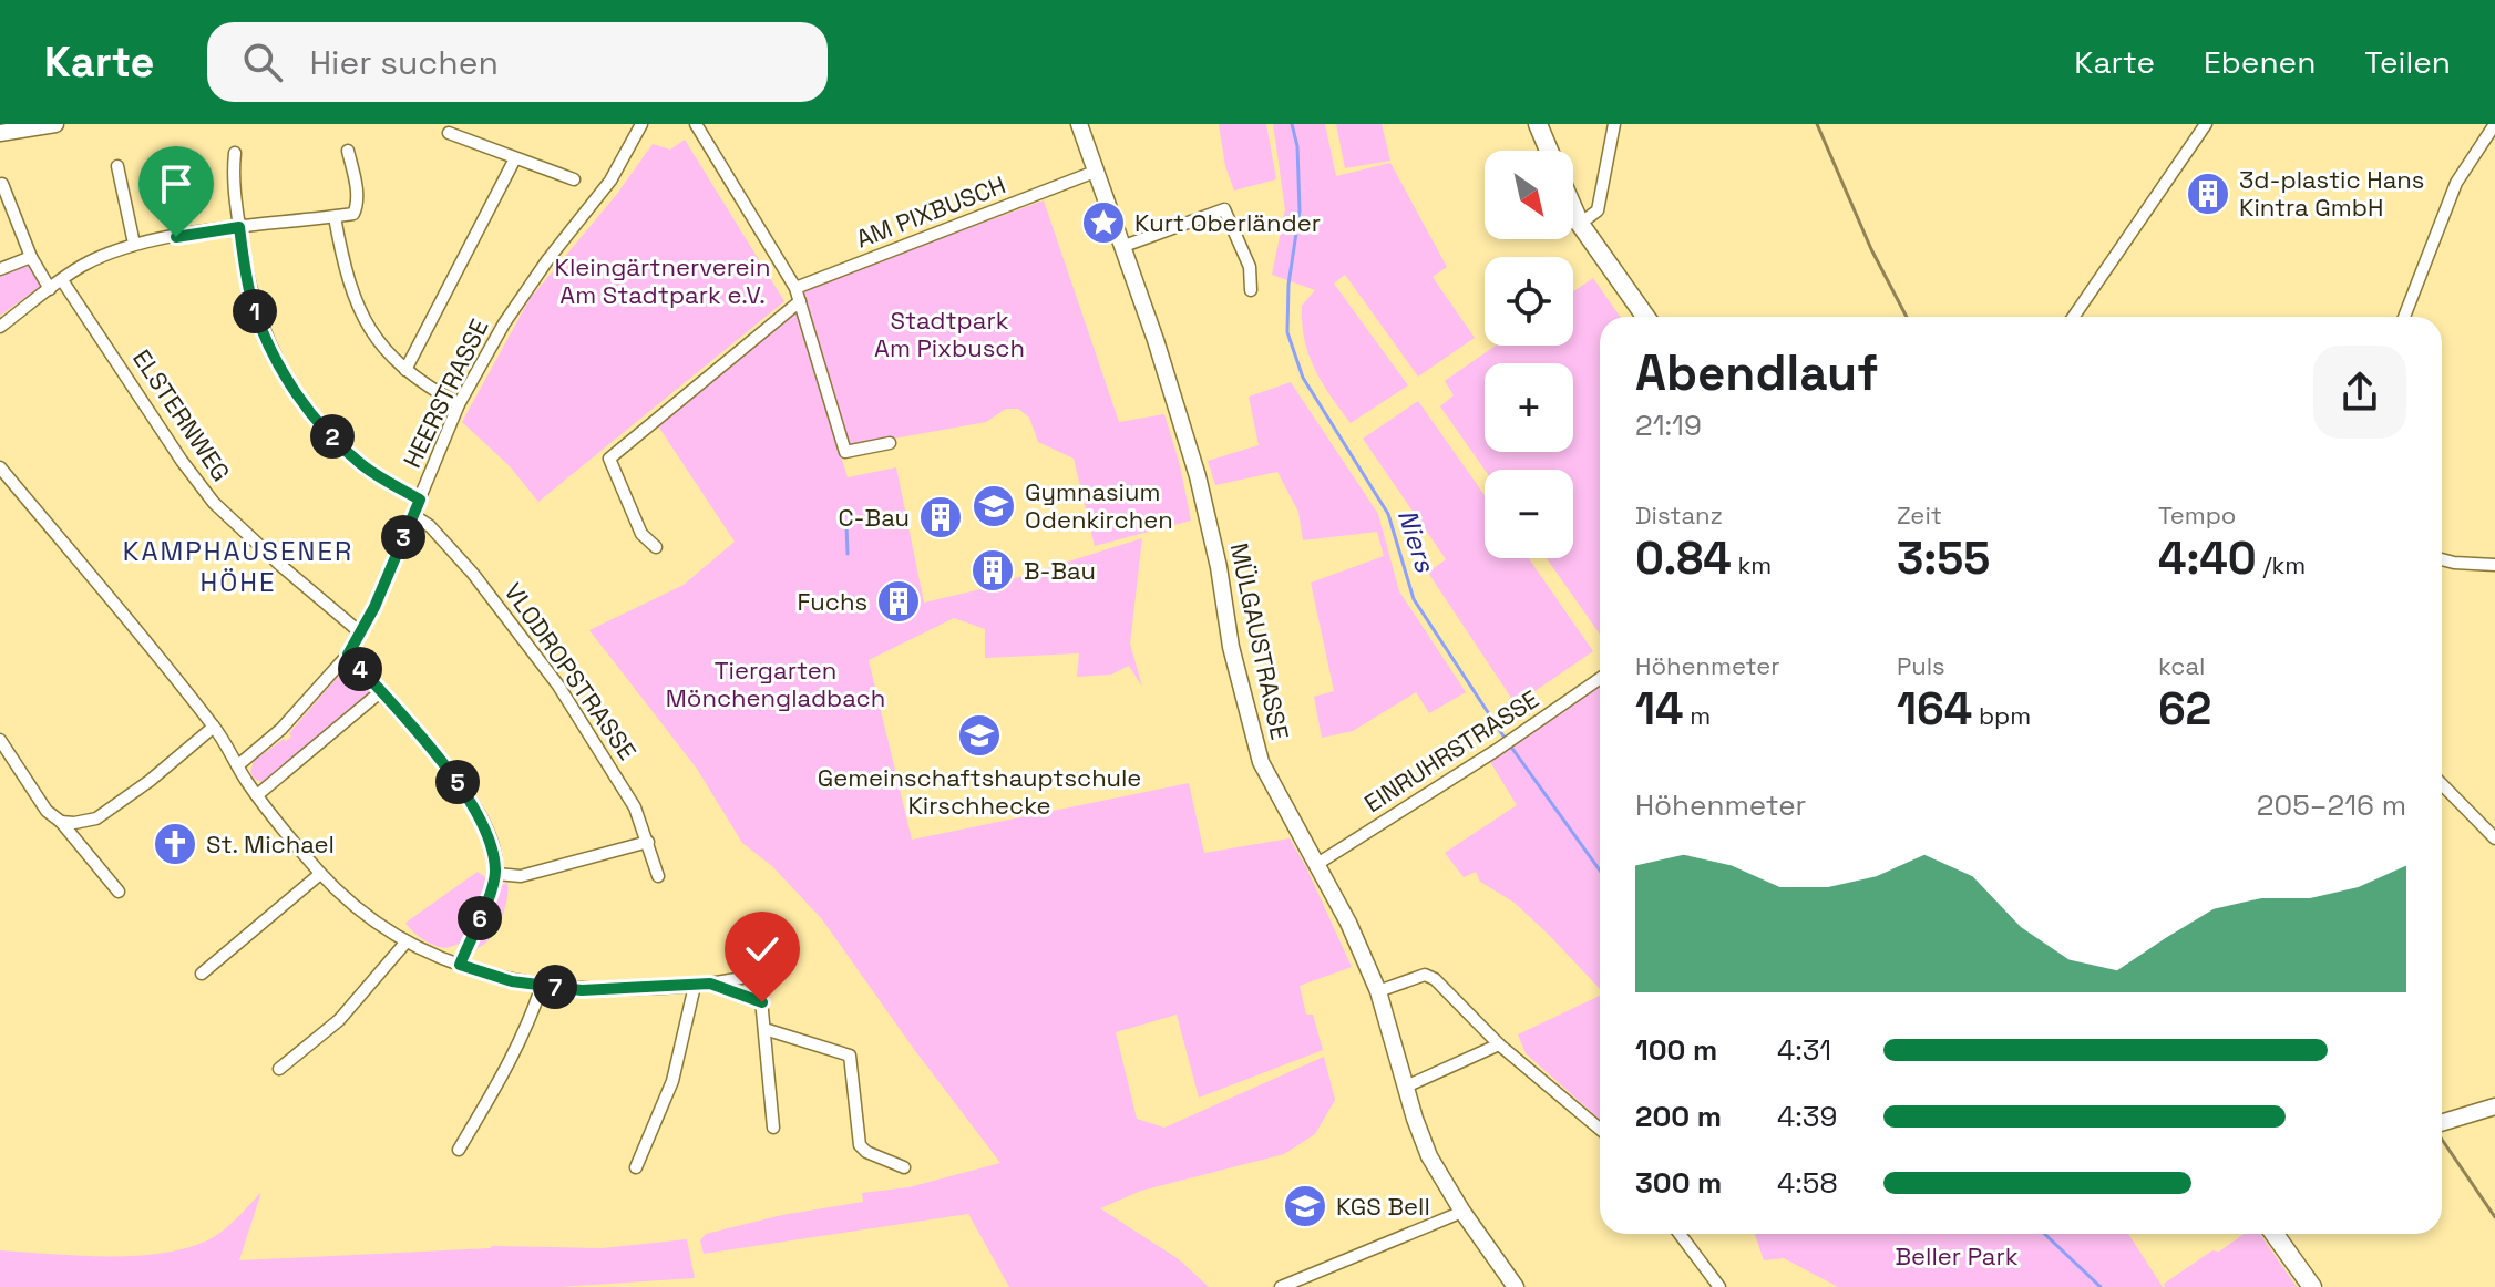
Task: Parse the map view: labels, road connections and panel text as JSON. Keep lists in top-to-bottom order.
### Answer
{
  "streets": {
    "street": [
      "AM PIXBUSCH",
      "HEERSTRASSE",
      "ELSTERNWEG",
      "MÜLGAUSTRASSE",
      "VLODROPSTRASSE",
      "EINRUHRSTRASSE"
    ]
  },
  "crossings": [
    ["AM PIXBUSCH", "MÜLGAUSTRASSE"],
    ["HEERSTRASSE", "ELSTERNWEG"],
    ["HEERSTRASSE", "VLODROPSTRASSE"],
    ["MÜLGAUSTRASSE", "EINRUHRSTRASSE"]
  ],
  "districts": ["KAMPHAUSENER HÖHE"],
  "water": ["Niers"],
  "parks": [
    "Kleingärtnerverein Am Stadtpark e.V.",
    "Stadtpark Am Pixbusch",
    "Tiergarten Mönchengladbach",
    "Beller Park"
  ],
  "places": {
    "building": [
      "3d-plastic Hans Kintra GmbH",
      "C-Bau",
      "B-Bau",
      "Fuchs"
    ],
    "place": ["Kurt Oberländer"],
    "school or university": ["Gymnasium Odenkirchen", "Gemeinschaftshauptschule Kirschhecke", "KGS Bell"],
    "church": ["St. Michael"]
  },
  "north": "bottom right",
  "page": {
    "header": "Karte",
    "search": "Hier suchen",
    "nav": ["Karte", "Ebenen", "Teilen"],
    "map_buttons": ["+", "−"],
    "pins": [
      "1",
      "2",
      "3",
      "4",
      "5",
      "6",
      "7"
    ],
    "heading": ["Abendlauf", "21:19"],
    "stats": [
      ["Distanz", "0.84 km"],
      ["Zeit", "3:55"],
      ["Tempo", "4:40 /km"],
      ["Höhenmeter", "14 m"],
      ["Puls", "164 bpm"],
      ["kcal", "62"]
    ],
    "chart": ["Höhenmeter", "205–216 m"],
    "list": [
      {
        "name": "100 m",
        "note": "4:31"
      },
      {
        "name": "200 m",
        "note": "4:39"
      },
      {
        "name": "300 m",
        "note": "4:58"
      }
    ]
  }
}
